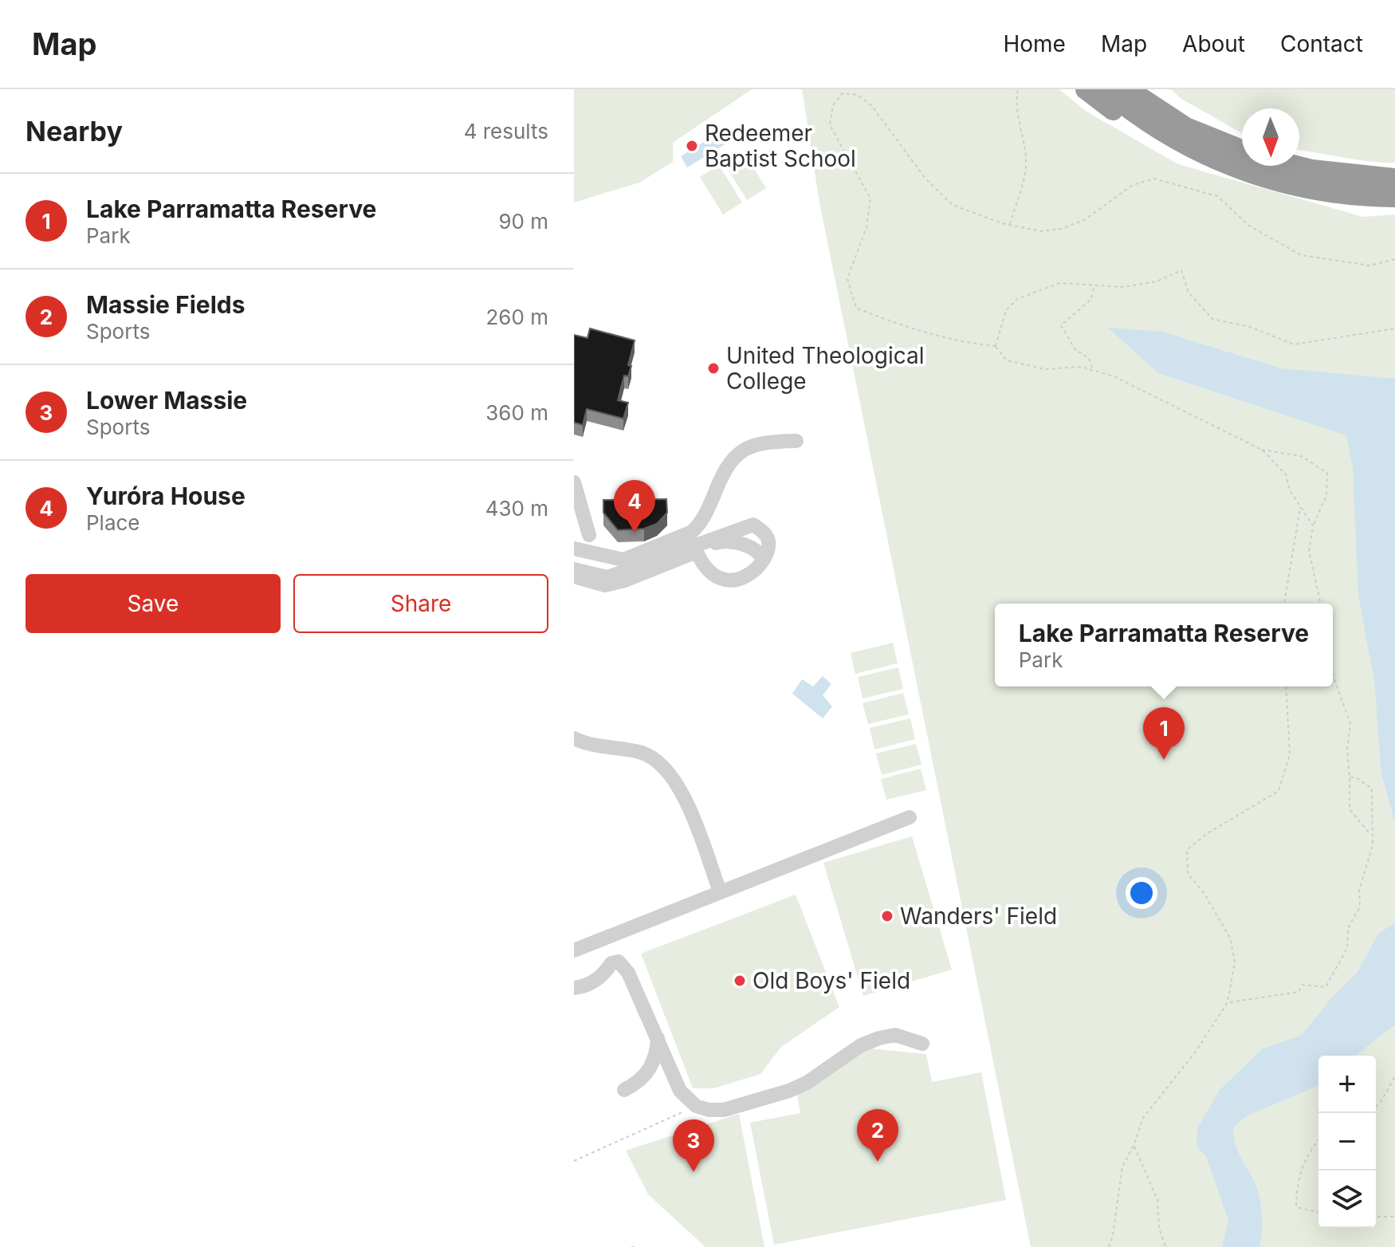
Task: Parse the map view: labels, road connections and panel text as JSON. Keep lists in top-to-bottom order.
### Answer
{
  "places": [
    "Redeemer Baptist School",
    "United Theological College",
    "Wanders' Field",
    "Old Boys' Field"
  ],
  "north": "bottom",
  "page": {
    "header": "Map",
    "nav": [
      "Home",
      "Map",
      "About",
      "Contact"
    ],
    "heading": ["Nearby", "4 results"],
    "list": [
      {
        "mark": "1",
        "name": "Lake Parramatta Reserve",
        "note": "Park",
        "value": "90 m"
      },
      {
        "mark": "2",
        "name": "Massie Fields",
        "note": "Sports",
        "value": "260 m"
      },
      {
        "mark": "3",
        "name": "Lower Massie",
        "note": "Sports",
        "value": "360 m"
      },
      {
        "mark": "4",
        "name": "Yuróra House",
        "note": "Place",
        "value": "430 m"
      }
    ],
    "pins": [
      "4",
      "1",
      "2",
      "3"
    ],
    "buttons": ["Save", "Share"],
    "popup": ["Lake Parramatta Reserve", "Park"],
    "map_buttons": ["+", "−"]
  }
}
